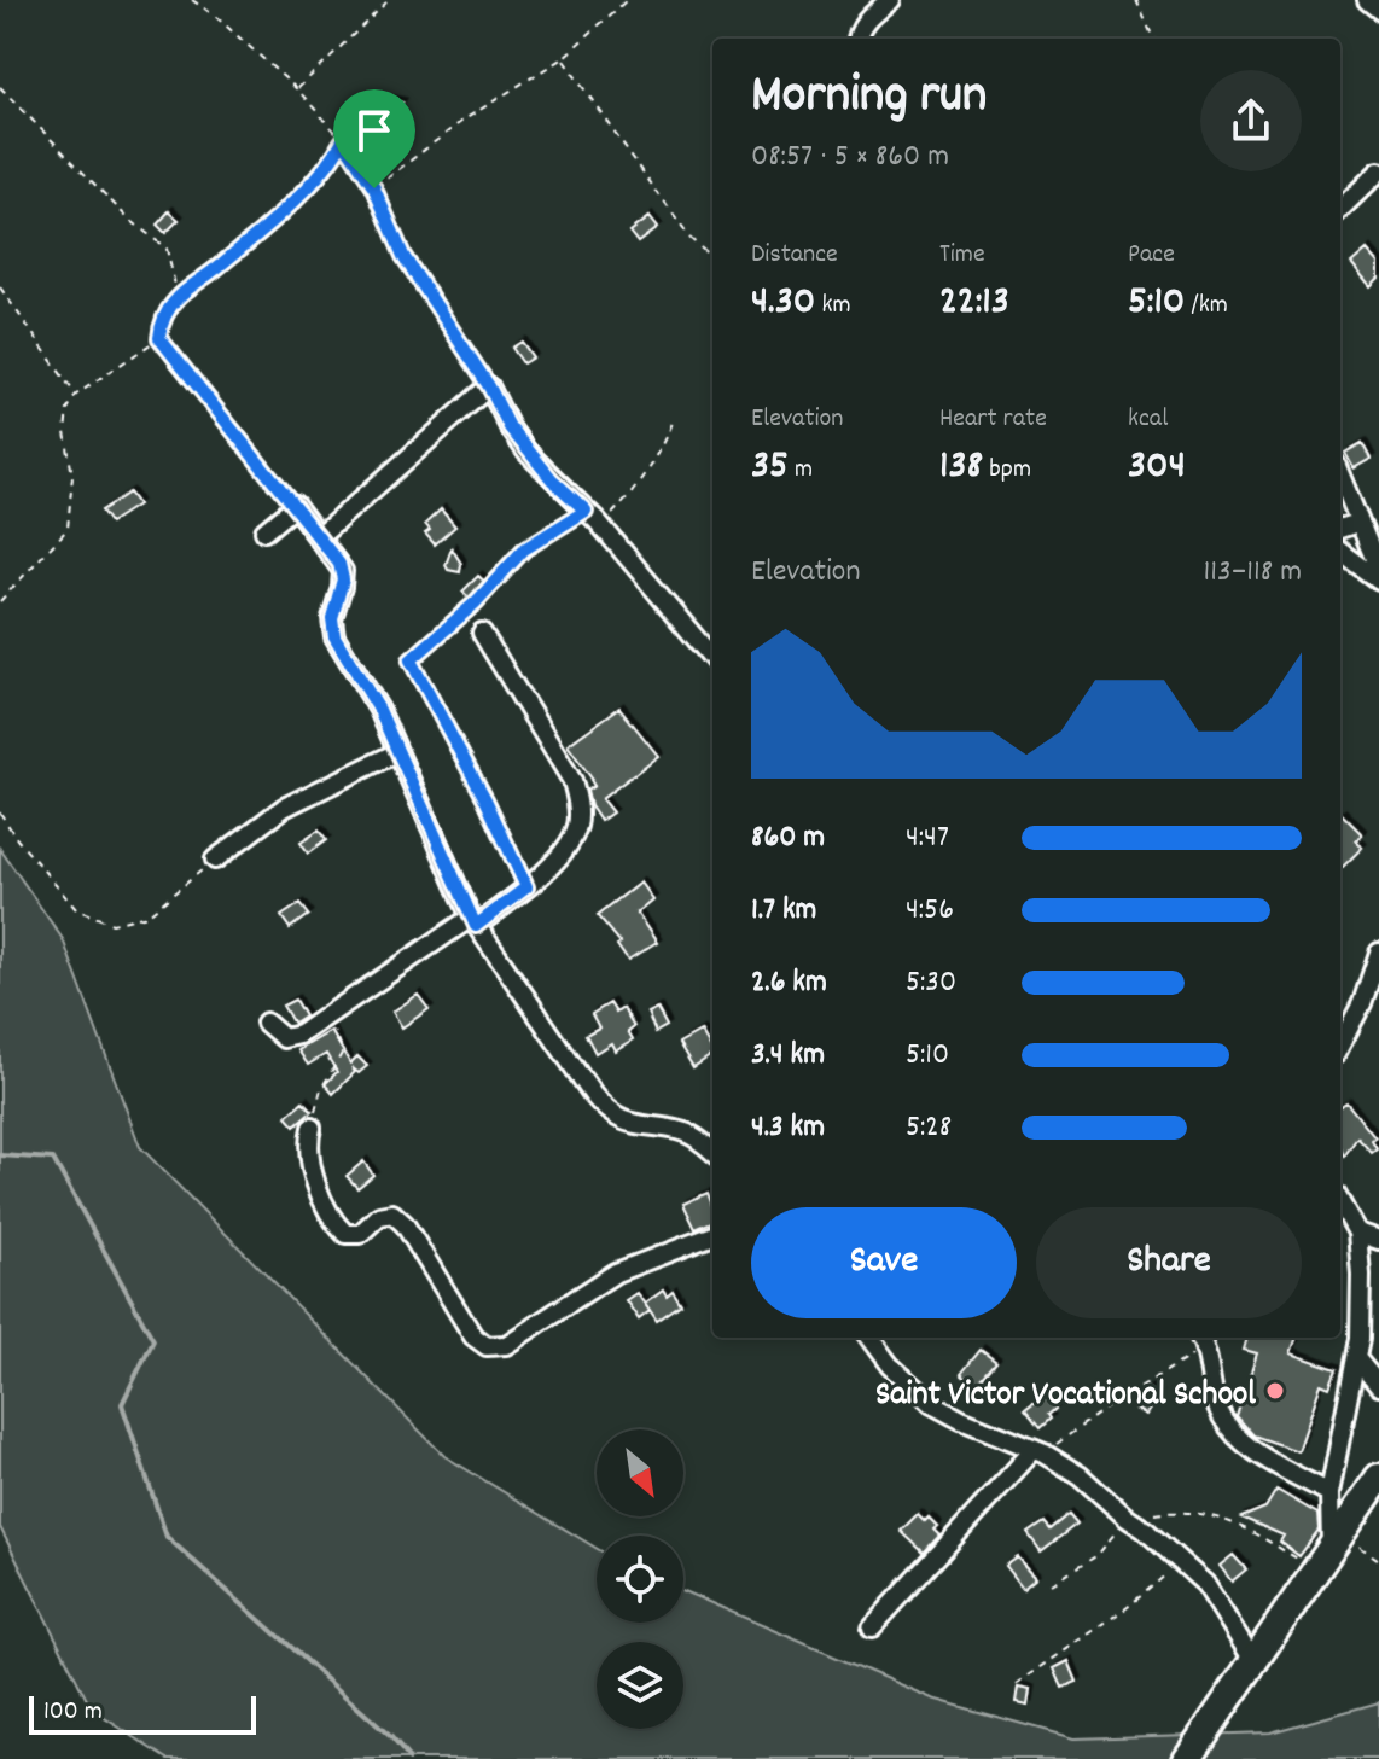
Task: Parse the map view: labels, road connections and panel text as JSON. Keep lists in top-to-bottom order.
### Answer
{
  "places": ["Saint Victor Vocational School"],
  "scale_bar": "100 m",
  "north": "bottom right",
  "page": {
    "heading": ["Morning run", "08:57 · 5 × 860 m"],
    "stats": [
      ["Distance", "4.30 km"],
      ["Time", "22:13"],
      ["Pace", "5:10 /km"],
      ["Elevation", "35 m"],
      ["Heart rate", "138 bpm"],
      ["kcal", "304"]
    ],
    "chart": ["Elevation", "113–118 m"],
    "list": [
      {
        "name": "860 m",
        "note": "4:47"
      },
      {
        "name": "1.7 km",
        "note": "4:56"
      },
      {
        "name": "2.6 km",
        "note": "5:30"
      },
      {
        "name": "3.4 km",
        "note": "5:10"
      },
      {
        "name": "4.3 km",
        "note": "5:28"
      }
    ],
    "buttons": ["Save", "Share"],
    "scale": "100 m"
  }
}
